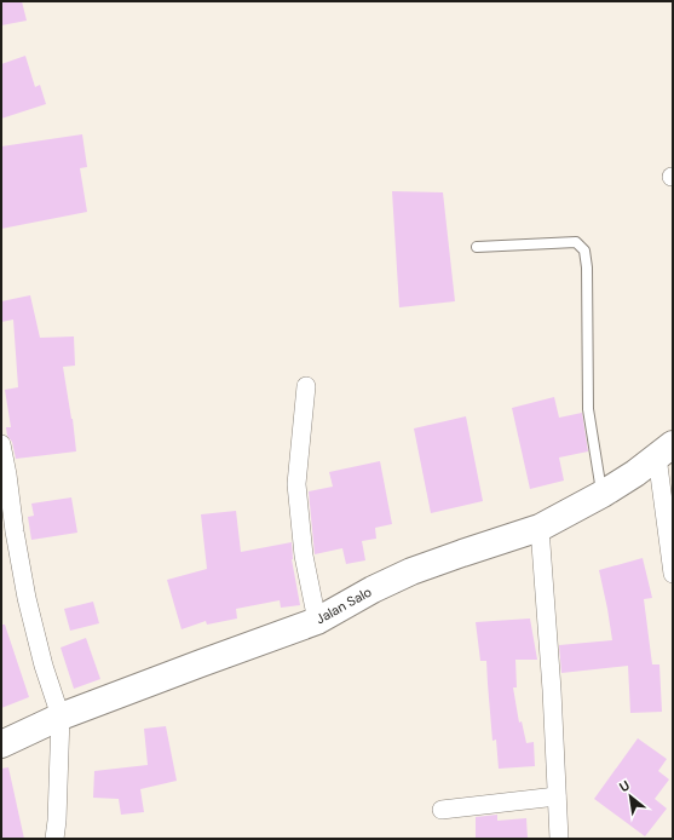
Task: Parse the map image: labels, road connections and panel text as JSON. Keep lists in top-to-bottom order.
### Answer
{
  "streets": {
    "street": ["Jalan Salo"]
  },
  "north": "top left"
}
